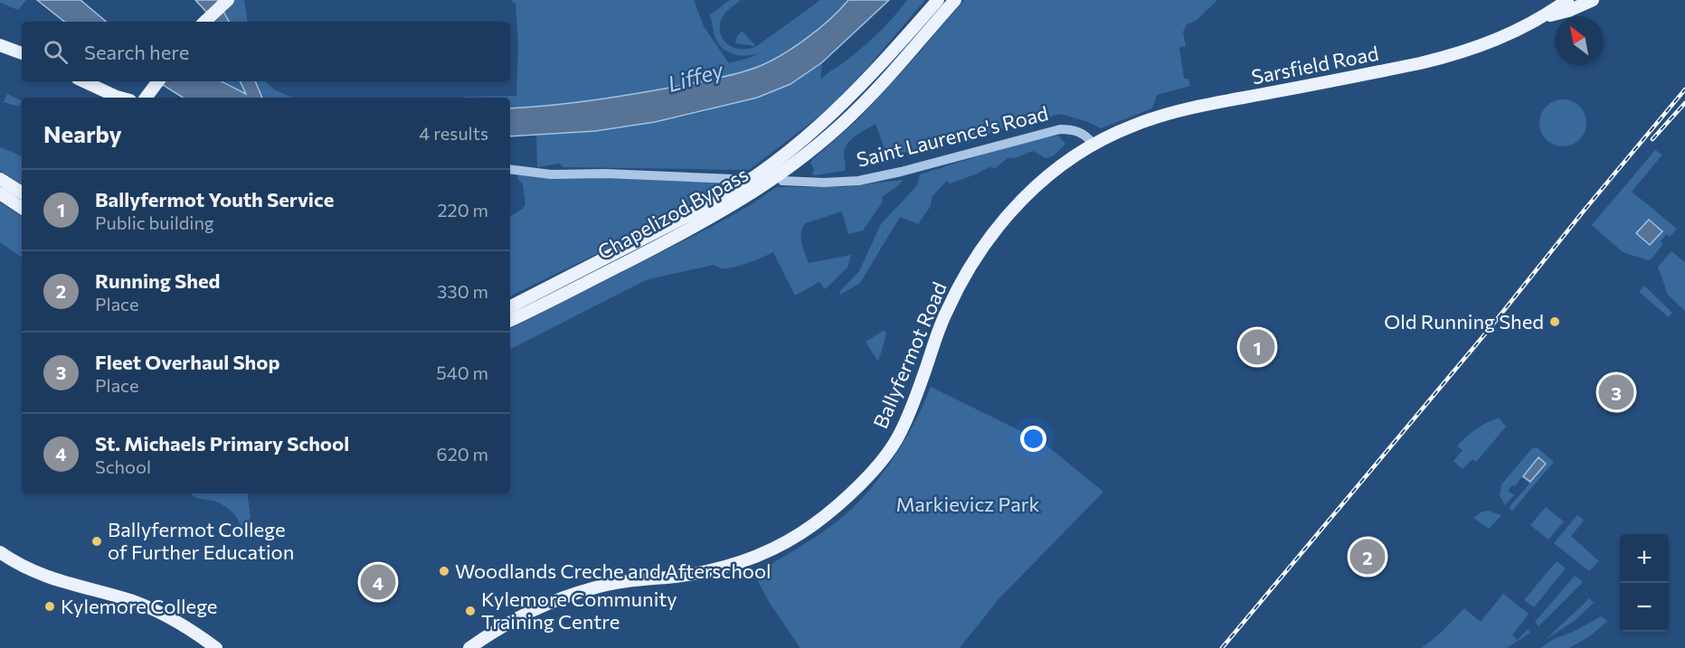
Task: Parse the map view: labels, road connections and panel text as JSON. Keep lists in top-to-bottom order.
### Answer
{
  "streets": {
    "main road": ["Sarsfield Road", "Chapelizod Bypass", "Ballyfermot Road"],
    "street": ["Saint Laurence's Road"]
  },
  "crossings": [
    ["Sarsfield Road", "Saint Laurence's Road"],
    ["Sarsfield Road", "Ballyfermot Road"],
    ["Saint Laurence's Road", "Ballyfermot Road"]
  ],
  "water": ["Liffey"],
  "parks": ["Markievicz Park"],
  "places": [
    "Old Running Shed",
    "Ballyfermot College of Further Education",
    "Woodlands Creche and Afterschool",
    "Kylemore College",
    "Kylemore Community Training Centre"
  ],
  "north": "top left",
  "page": {
    "search": "Search here",
    "heading": ["Nearby", "4 results"],
    "list": [
      {
        "mark": "1",
        "name": "Ballyfermot Youth Service",
        "note": "Public building",
        "value": "220 m"
      },
      {
        "mark": "2",
        "name": "Running Shed",
        "note": "Place",
        "value": "330 m"
      },
      {
        "mark": "3",
        "name": "Fleet Overhaul Shop",
        "note": "Place",
        "value": "540 m"
      },
      {
        "mark": "4",
        "name": "St. Michaels Primary School",
        "note": "School",
        "value": "620 m"
      }
    ],
    "pins": [
      "1",
      "3",
      "2",
      "4"
    ],
    "map_buttons": ["+", "−"]
  }
}
